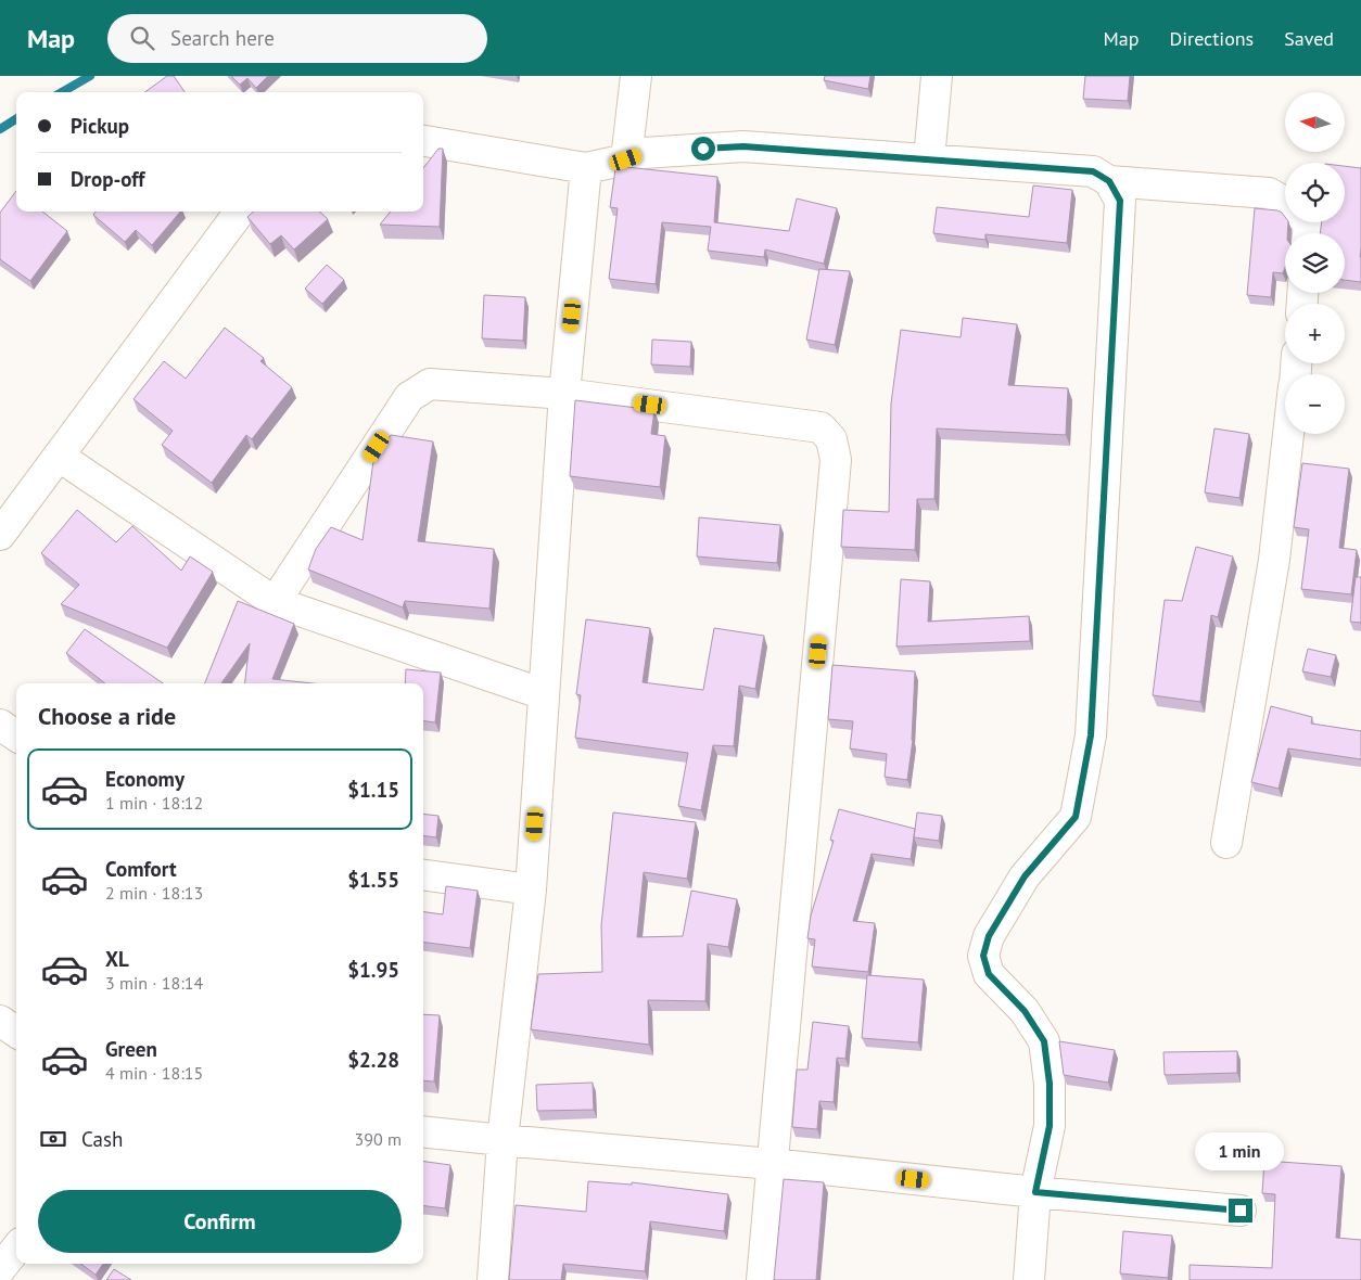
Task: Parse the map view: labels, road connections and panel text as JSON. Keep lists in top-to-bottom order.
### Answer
{
  "north": "left",
  "page": {
    "header": "Map",
    "search": "Search here",
    "nav": ["Map", "Directions", "Saved"],
    "map_buttons": ["+", "−"],
    "banner": ["Pickup", "Drop-off"],
    "heading": "Choose a ride",
    "list": [
      {
        "name": "Economy",
        "note": "1 min · 18:12",
        "value": "$1.15"
      },
      {
        "name": "Comfort",
        "note": "2 min · 18:13",
        "value": "$1.55"
      },
      {
        "name": "XL",
        "note": "3 min · 18:14",
        "value": "$1.95"
      },
      {
        "name": "Green",
        "note": "4 min · 18:15",
        "value": "$2.28"
      }
    ],
    "pay": ["Cash", "390 m"],
    "bubble": "1 min",
    "buttons": "Confirm"
  }
}
